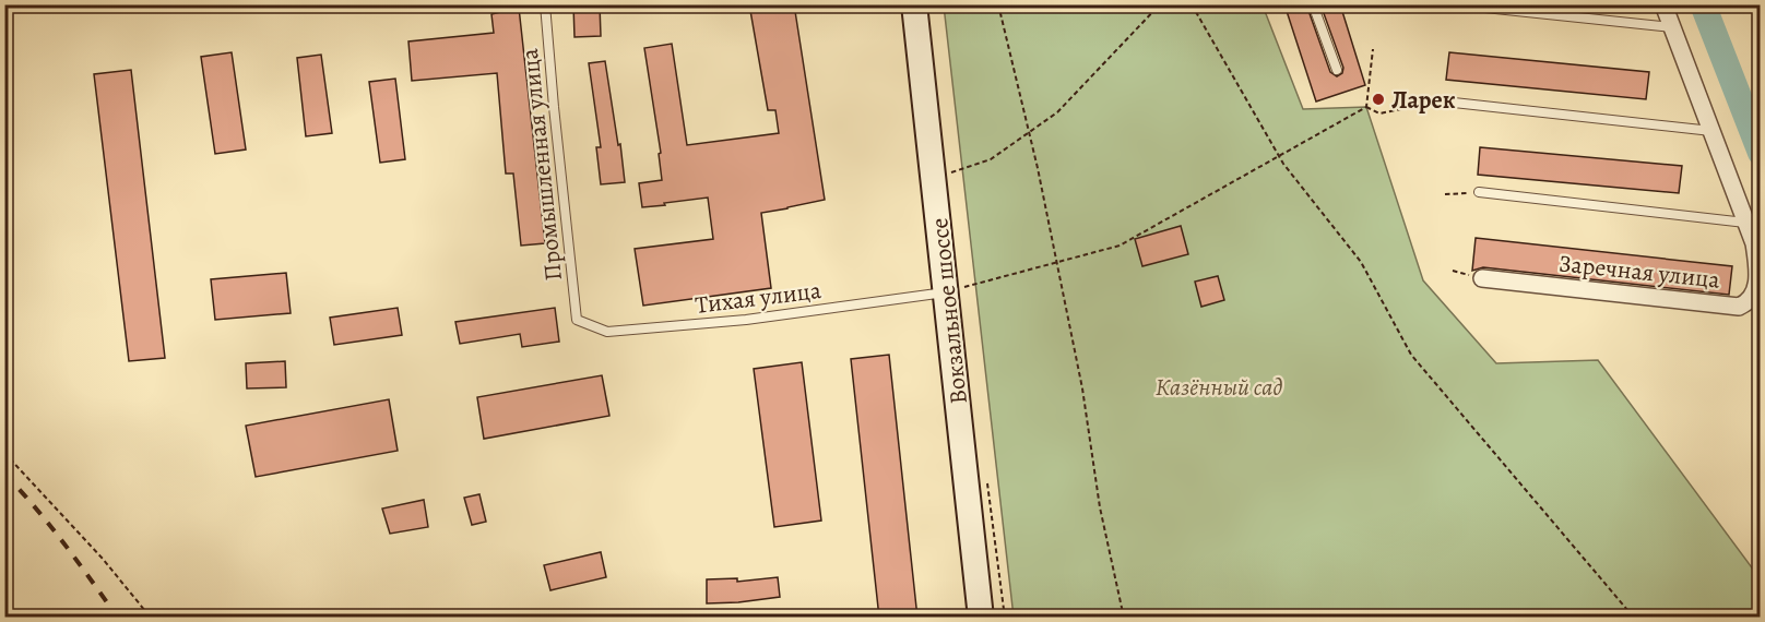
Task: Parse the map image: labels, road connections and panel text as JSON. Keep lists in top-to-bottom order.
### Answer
{
  "streets": {
    "main road": ["Вокзальное шоссе"],
    "street": ["Заречная улица"],
    "lane": ["Промышленная улица", "Тихая улица"]
  },
  "crossings": [
    ["Промышленная улица", "Тихая улица"],
    ["Тихая улица", "Вокзальное шоссе"]
  ],
  "parks": ["Казённый сад"],
  "places": ["Ларек"]
}
